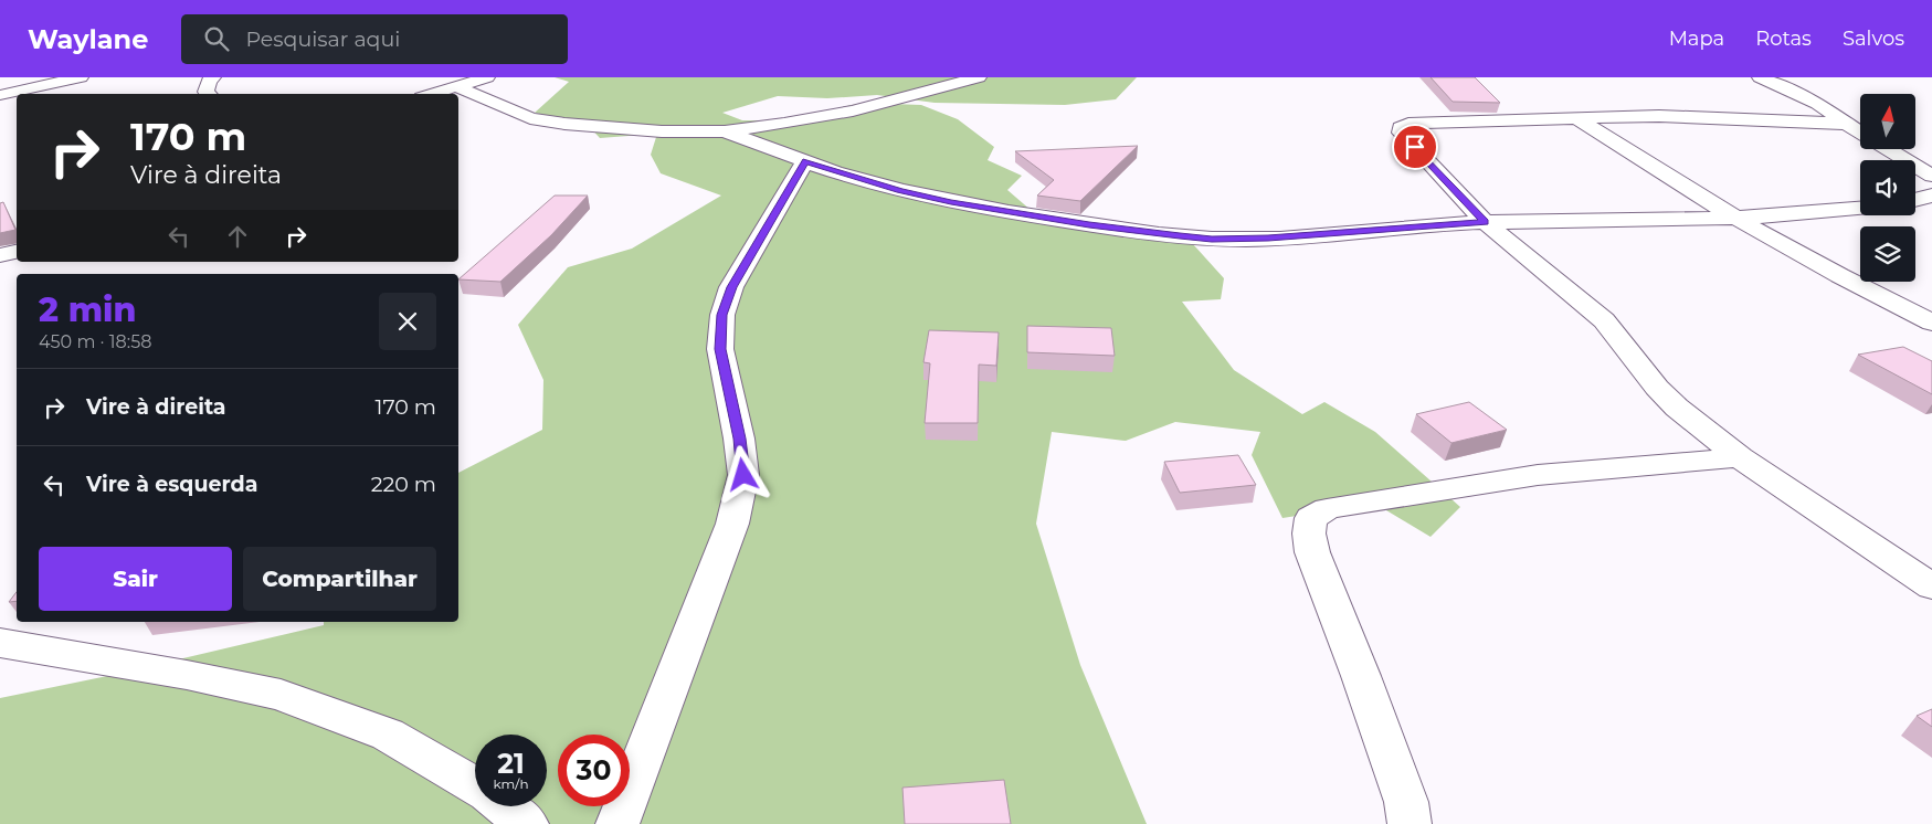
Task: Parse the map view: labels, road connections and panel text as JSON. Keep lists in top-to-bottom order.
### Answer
{
  "north": "top",
  "page": {
    "header": "Waylane",
    "search": "Pesquisar aqui",
    "nav": ["Mapa", "Rotas", "Salvos"],
    "turn": ["170 m", "Vire à direita"],
    "heading": ["2 min", "450 m · 18:58"],
    "list": [
      {
        "name": "Vire à direita",
        "value": "170 m"
      },
      {
        "name": "Vire à esquerda",
        "value": "220 m"
      }
    ],
    "buttons": ["Sair", "Compartilhar"],
    "speed": "21 km/h",
    "limit": "30"
  }
}
